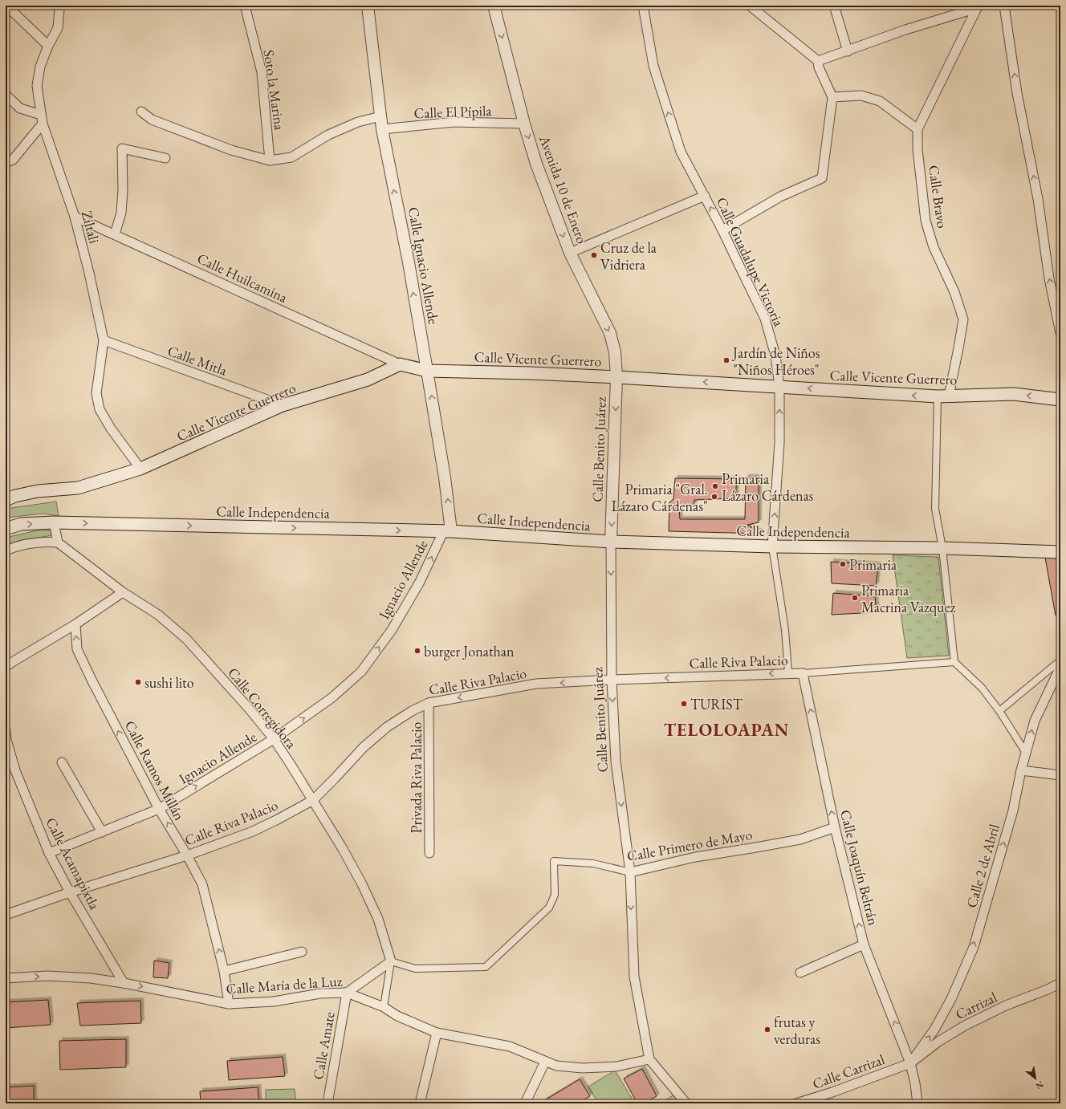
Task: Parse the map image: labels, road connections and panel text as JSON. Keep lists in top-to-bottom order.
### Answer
{
  "streets": {
    "main road": ["Calle Vicente Guerrero", "Calle Independencia"],
    "street": [
      "Soto la Marina",
      "Calle El Pípila",
      "Avenida 10 de Enero",
      "Calle Bravo",
      "Ziltali",
      "Calle Guadalupe Victoria",
      "Calle Ignacio Allende",
      "Calle Huilcamina",
      "Calle Mitla",
      "Calle Benito Juárez",
      "Ignacio Allende",
      "Calle Riva Palacio",
      "Calle Corregidora",
      "Calle Ramos Millán",
      "Privada Riva Palacio",
      "Calle Primero de Mayo",
      "Calle Acamapixtla",
      "Calle 2 de Abril",
      "Calle Joaquín Beltrán",
      "Calle María de la Luz",
      "Carrizal",
      "Calle Amate",
      "Calle Carrizal"
    ]
  },
  "crossings": [
    ["Calle El Pípila", "Avenida 10 de Enero"],
    ["Calle El Pípila", "Calle Ignacio Allende"],
    ["Avenida 10 de Enero", "Calle Vicente Guerrero"],
    ["Avenida 10 de Enero", "Calle Benito Juárez"],
    ["Calle Bravo", "Calle Vicente Guerrero"],
    ["Ziltali", "Calle Huilcamina"],
    ["Ziltali", "Calle Vicente Guerrero"],
    ["Ziltali", "Calle Mitla"],
    ["Calle Guadalupe Victoria", "Calle Vicente Guerrero"],
    ["Calle Guadalupe Victoria", "Calle Independencia"],
    ["Calle Guadalupe Victoria", "Calle Riva Palacio"],
    ["Calle Ignacio Allende", "Calle Vicente Guerrero"],
    ["Calle Ignacio Allende", "Calle Independencia"],
    ["Calle Ignacio Allende", "Ignacio Allende"],
    ["Calle Huilcamina", "Calle Vicente Guerrero"],
    ["Calle Vicente Guerrero", "Calle Mitla"],
    ["Calle Vicente Guerrero", "Calle Benito Juárez"],
    ["Calle Benito Juárez", "Calle Independencia"],
    ["Calle Benito Juárez", "Calle Riva Palacio"],
    ["Calle Benito Juárez", "Calle Primero de Mayo"],
    ["Calle Benito Juárez", "Calle María de la Luz"],
    ["Calle Independencia", "Ignacio Allende"],
    ["Ignacio Allende", "Calle Corregidora"],
    ["Ignacio Allende", "Calle Ramos Millán"],
    ["Ignacio Allende", "Calle Acamapixtla"],
    ["Calle Riva Palacio", "Calle Corregidora"],
    ["Calle Riva Palacio", "Calle Ramos Millán"],
    ["Calle Riva Palacio", "Privada Riva Palacio"],
    ["Calle Riva Palacio", "Calle Acamapixtla"],
    ["Calle Riva Palacio", "Calle Joaquín Beltrán"],
    ["Calle Corregidora", "Calle Primero de Mayo"],
    ["Calle Ramos Millán", "Calle María de la Luz"],
    ["Calle Primero de Mayo", "Calle Joaquín Beltrán"],
    ["Calle Acamapixtla", "Calle María de la Luz"],
    ["Calle 2 de Abril", "Calle Joaquín Beltrán"],
    ["Calle 2 de Abril", "Carrizal"],
    ["Calle 2 de Abril", "Calle Carrizal"],
    ["Calle Joaquín Beltrán", "Carrizal"],
    ["Calle Joaquín Beltrán", "Calle Carrizal"],
    ["Calle María de la Luz", "Calle Amate"],
    ["Carrizal", "Calle Carrizal"]
  ],
  "one_way": [
    "Avenida 10 de Enero",
    "Calle Guadalupe Victoria",
    "Calle Ignacio Allende",
    "Calle Vicente Guerrero",
    "Calle Benito Juárez",
    "Calle Independencia",
    "Ignacio Allende",
    "Calle Riva Palacio",
    "Calle Ramos Millán",
    "Calle 2 de Abril",
    "Calle Joaquín Beltrán"
  ],
  "districts": ["TELOLOAPAN"],
  "places": [
    "Cruz de la Vidriera",
    "Jardín de Niños \"Niños Héroes\"",
    "Primaria Lázaro Cárdenas",
    "Primaria \"Gral. Lázaro Cárdenas\"",
    "Primaria",
    "Primaria Macrina Vazquez",
    "burger Jonathan",
    "sushi lito",
    "TURIST",
    "frutas y verduras"
  ],
  "north": "bottom right"
}
